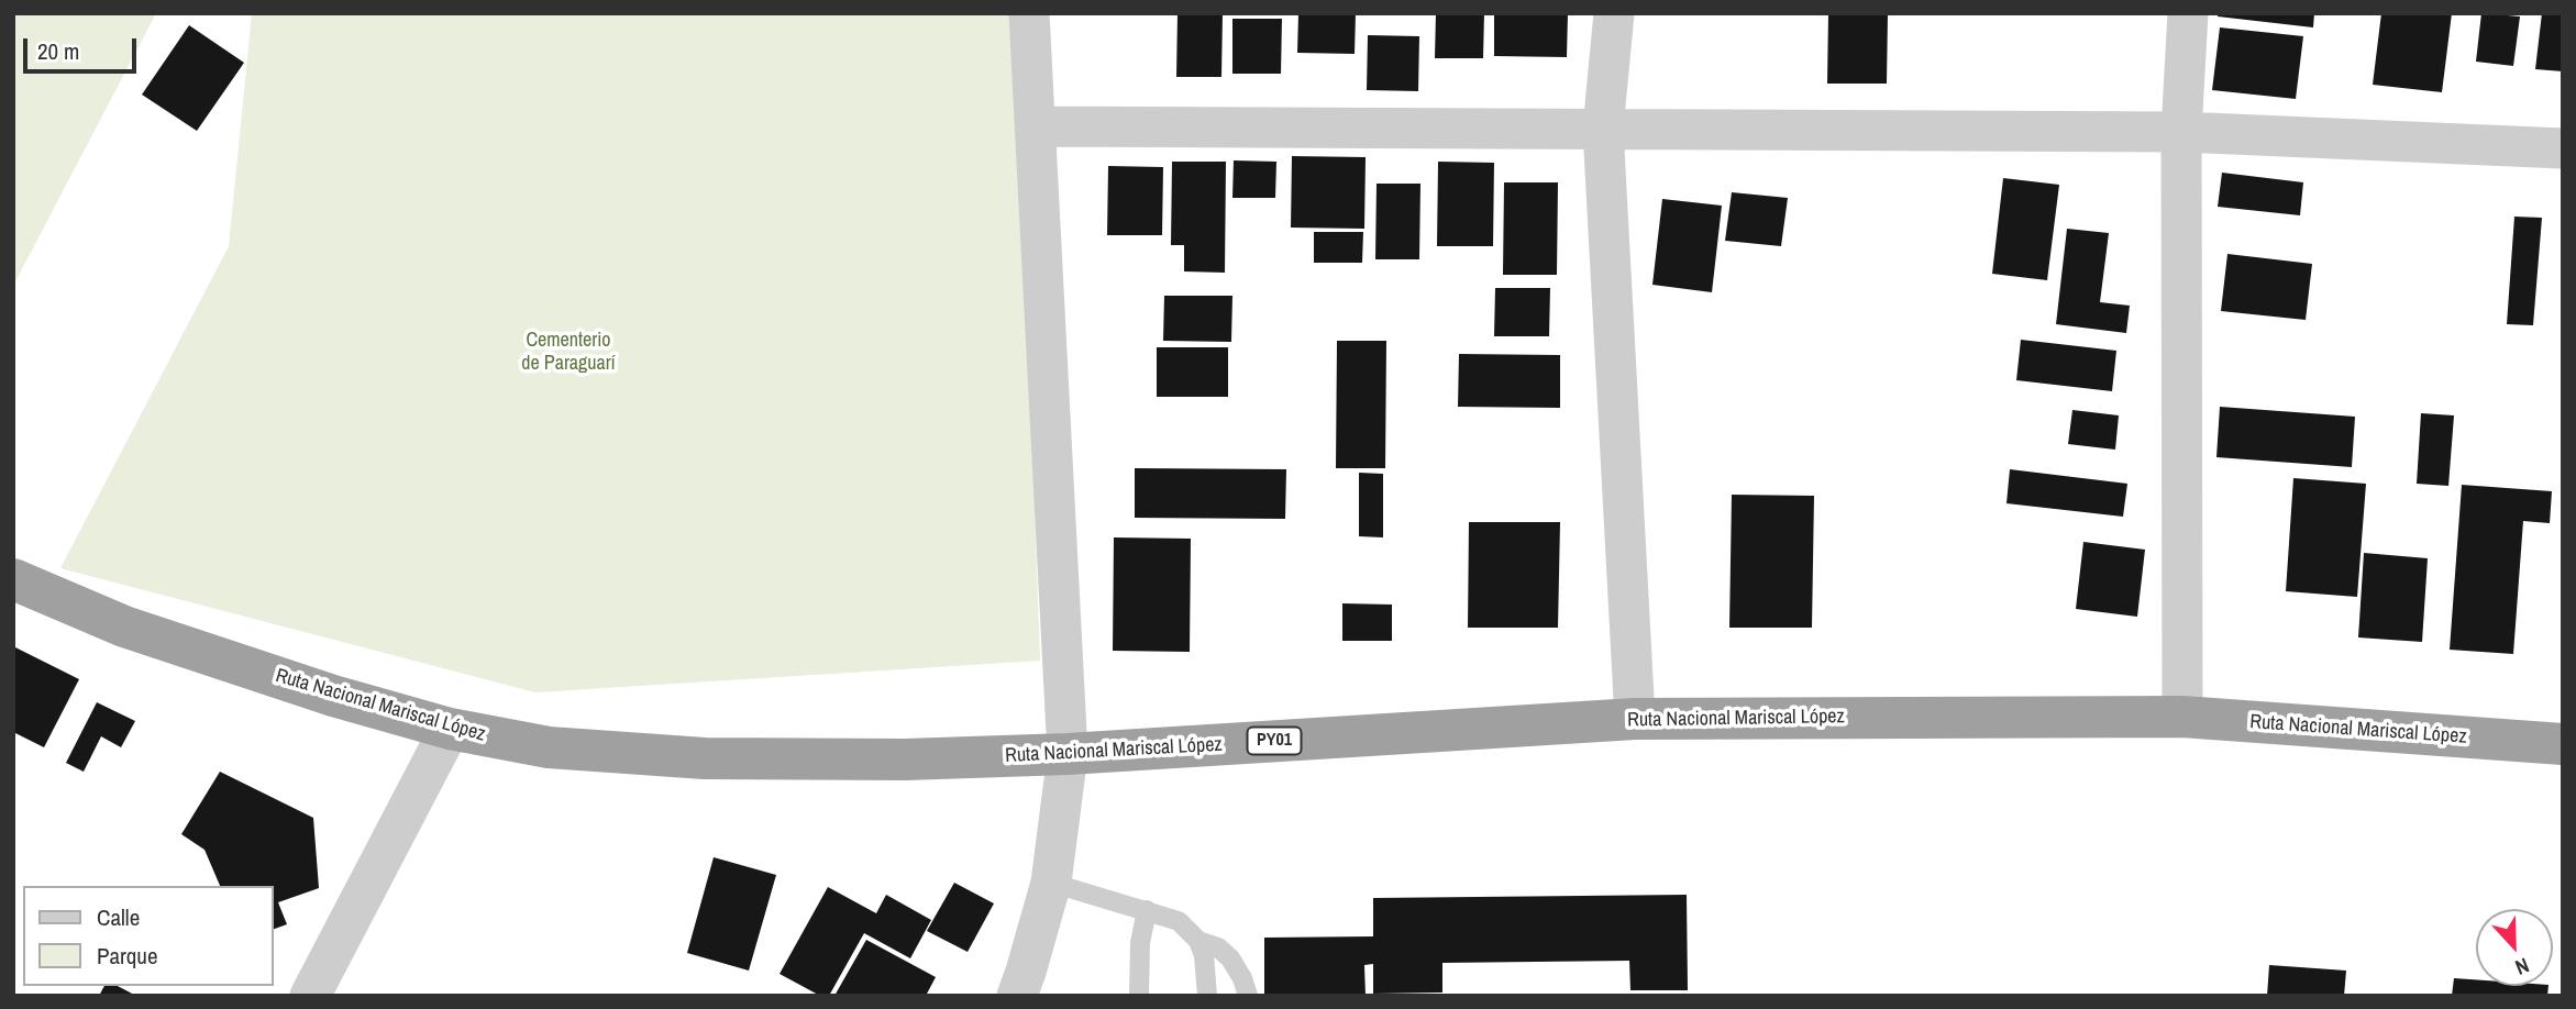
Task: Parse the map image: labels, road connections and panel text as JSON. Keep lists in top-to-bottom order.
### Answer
{
  "streets": {
    "highway": ["Ruta Nacional Mariscal López", "PY01"]
  },
  "parks": ["Cementerio de Paraguarí"],
  "legend": ["Calle", "Parque"],
  "scale_bar": "20 m",
  "north": "bottom"
}
